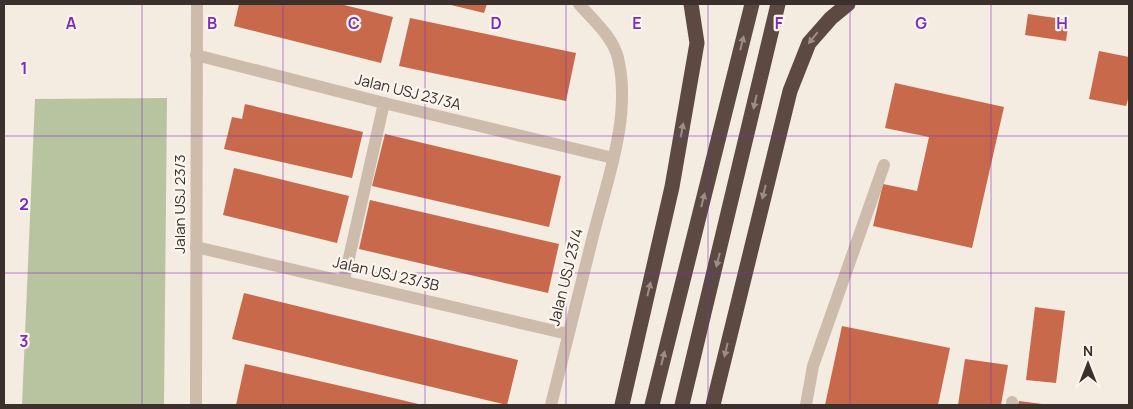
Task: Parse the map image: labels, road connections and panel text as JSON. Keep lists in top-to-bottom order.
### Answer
{
  "streets": {
    "street": [
      "Jalan USJ 23/3A",
      "Jalan USJ 23/3",
      "Jalan USJ 23/3B",
      "Jalan USJ 23/4"
    ]
  },
  "crossings": [
    ["Jalan USJ 23/3A", "Jalan USJ 23/3"],
    ["Jalan USJ 23/3A", "Jalan USJ 23/4"],
    ["Jalan USJ 23/3", "Jalan USJ 23/3B"],
    ["Jalan USJ 23/3B", "Jalan USJ 23/4"]
  ],
  "north": "top",
  "grid": {
    "columns": [
      "A",
      "B",
      "C",
      "D",
      "E",
      "F",
      "G",
      "H"
    ],
    "rows": ["1", "2", "3"]
  }
}
